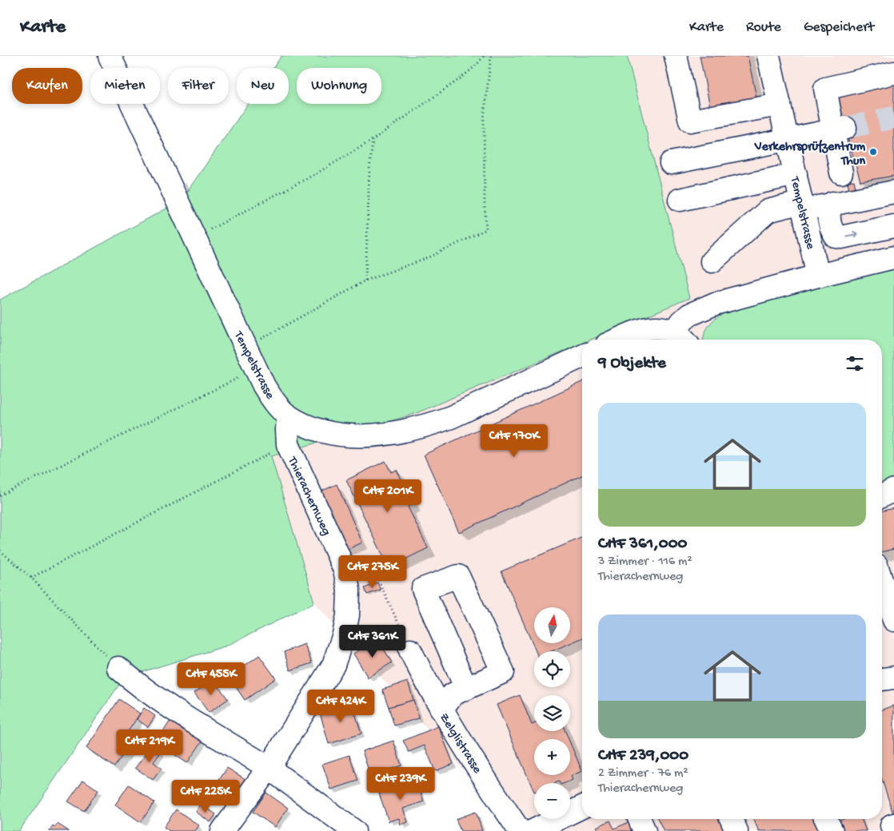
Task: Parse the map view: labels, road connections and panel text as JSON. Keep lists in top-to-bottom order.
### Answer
{
  "streets": {
    "street": ["Tempelstrasse", "Thierachernweg", "Zelglistrasse"]
  },
  "crossings": [
    ["Tempelstrasse", "Thierachernweg"]
  ],
  "places": ["Verkehrsprüfzentrum Thun"],
  "north": "top",
  "page": {
    "header": "Karte",
    "nav": ["Karte", "Route", "Gespeichert"],
    "chip": [
      "Kaufen",
      "Mieten",
      "Filter",
      "Neu",
      "Wohnung"
    ],
    "heading": "9 Objekte",
    "list": [
      {
        "name": "CHF 361,000",
        "note": "3 Zimmer · 116 m² · Thierachernweg"
      },
      {
        "name": "CHF 239,000",
        "note": "2 Zimmer · 76 m² · Thierachernweg"
      }
    ],
    "price": [
      "CHF 170K",
      "CHF 201K",
      "CHF 275K",
      "CHF 361K",
      "CHF 455K",
      "CHF 424K",
      "CHF 219K",
      "CHF 239K",
      "CHF 225K"
    ],
    "map_buttons": ["+", "−"]
  }
}
